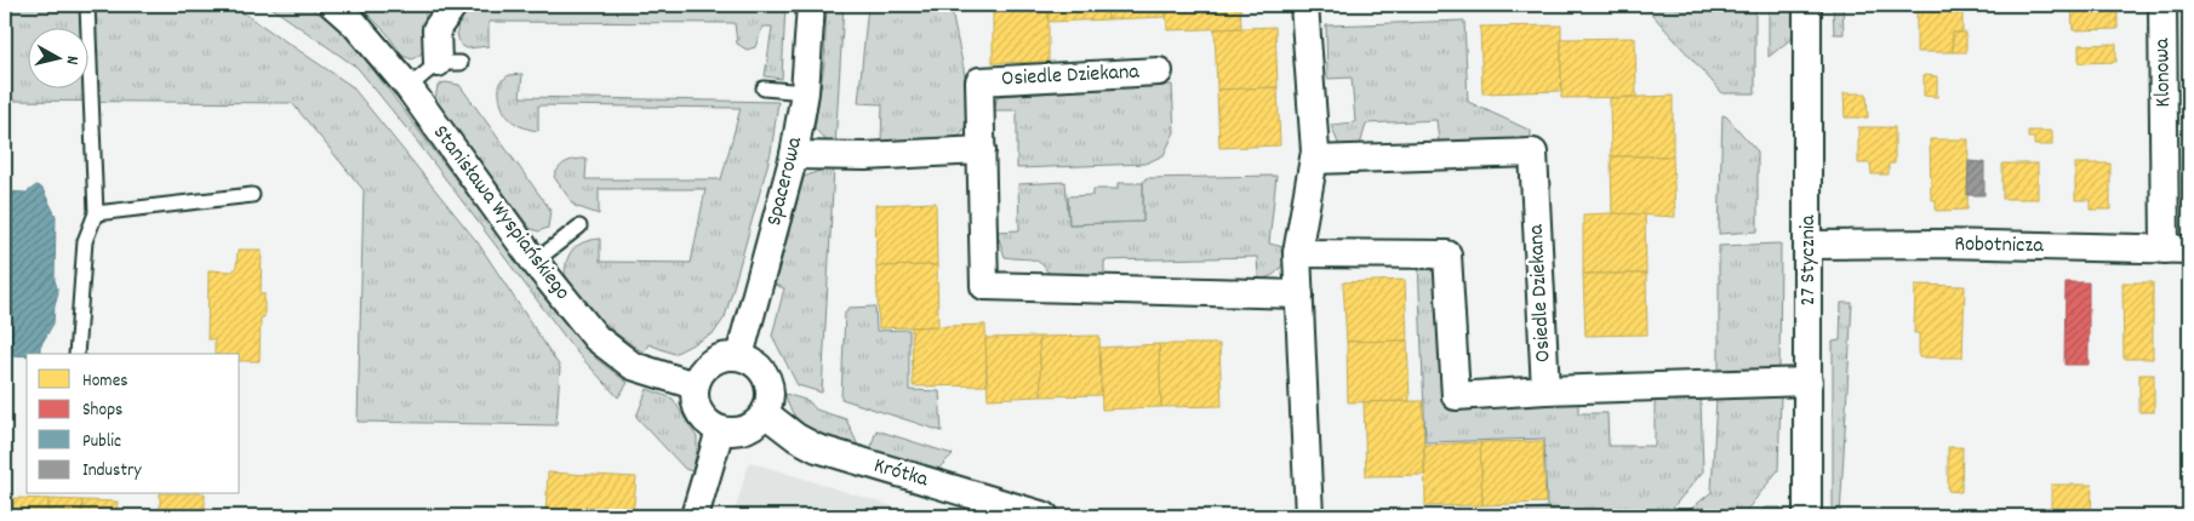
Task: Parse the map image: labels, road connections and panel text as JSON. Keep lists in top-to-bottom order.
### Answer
{
  "streets": {
    "street": [
      "Klonowa",
      "Osiedle Dziekana",
      "Spacerowa",
      "Stanisława Wyspiańskiego",
      "Robotnicza",
      "27 Stycznia",
      "Krótka"
    ]
  },
  "crossings": [
    ["Klonowa", "Robotnicza"],
    ["Osiedle Dziekana", "27 Stycznia"],
    ["Spacerowa", "Stanisława Wyspiańskiego"],
    ["Spacerowa", "Krótka"],
    ["Stanisława Wyspiańskiego", "Krótka"],
    ["Robotnicza", "27 Stycznia"]
  ],
  "legend": [
    "Homes",
    "Shops",
    "Public",
    "Industry"
  ],
  "north": "right"
}
